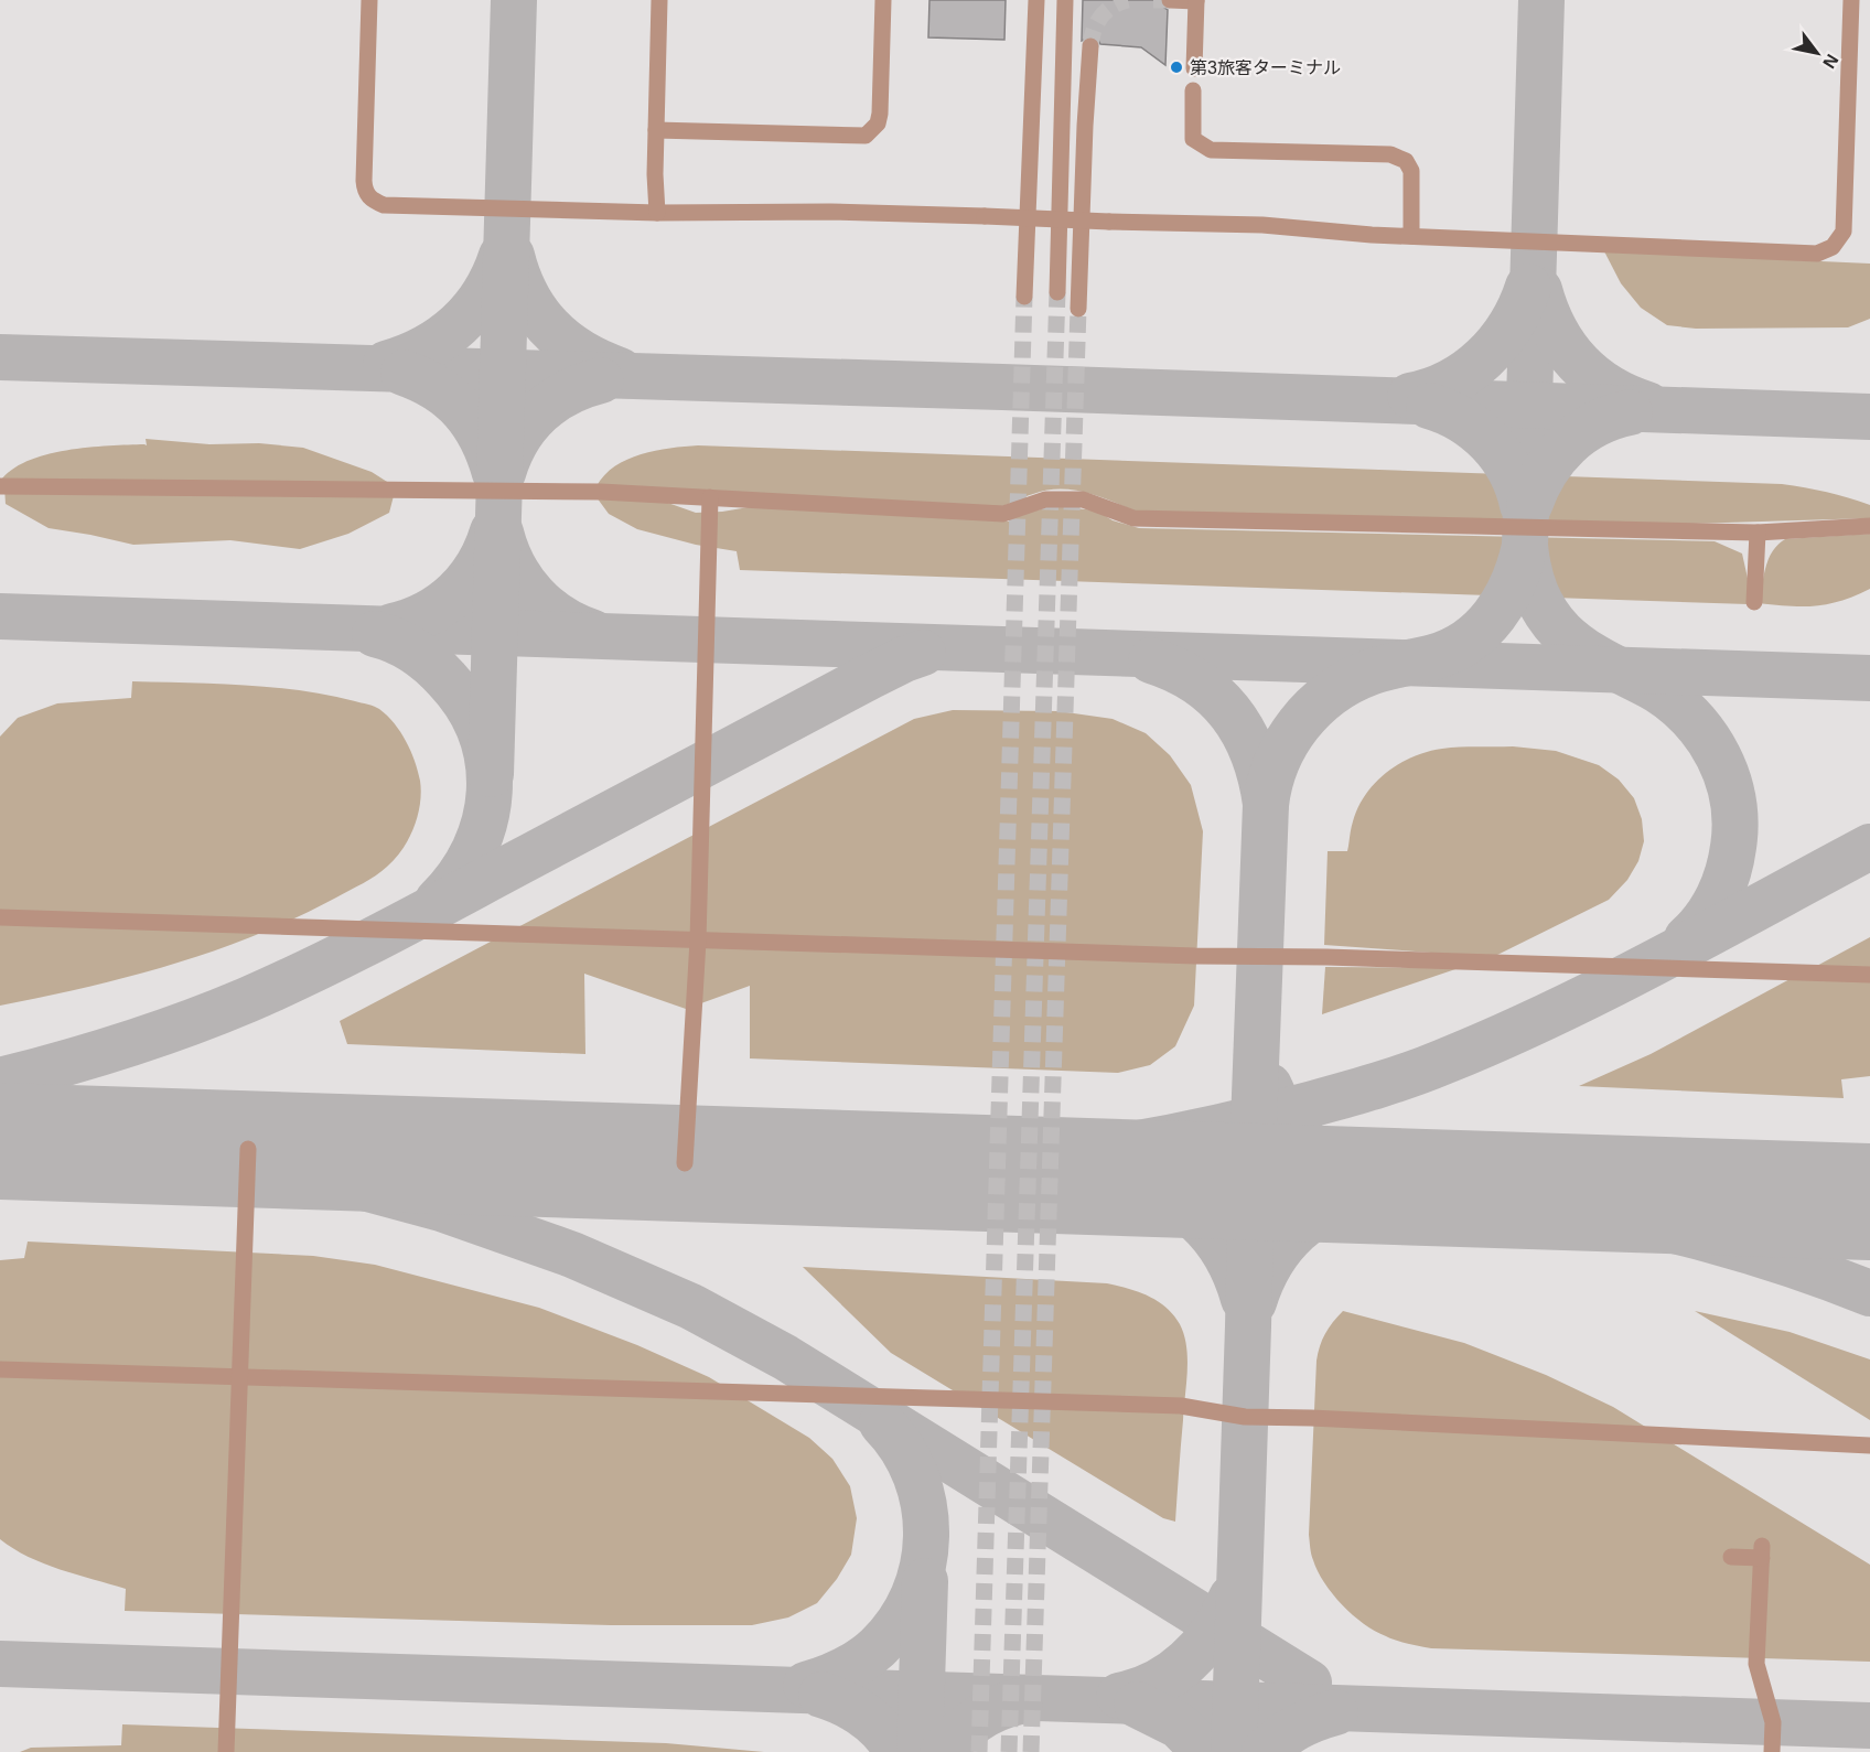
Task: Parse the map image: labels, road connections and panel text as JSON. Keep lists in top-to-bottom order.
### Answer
{
  "places": ["第3旅客ターミナル"],
  "north": "bottom right"
}
